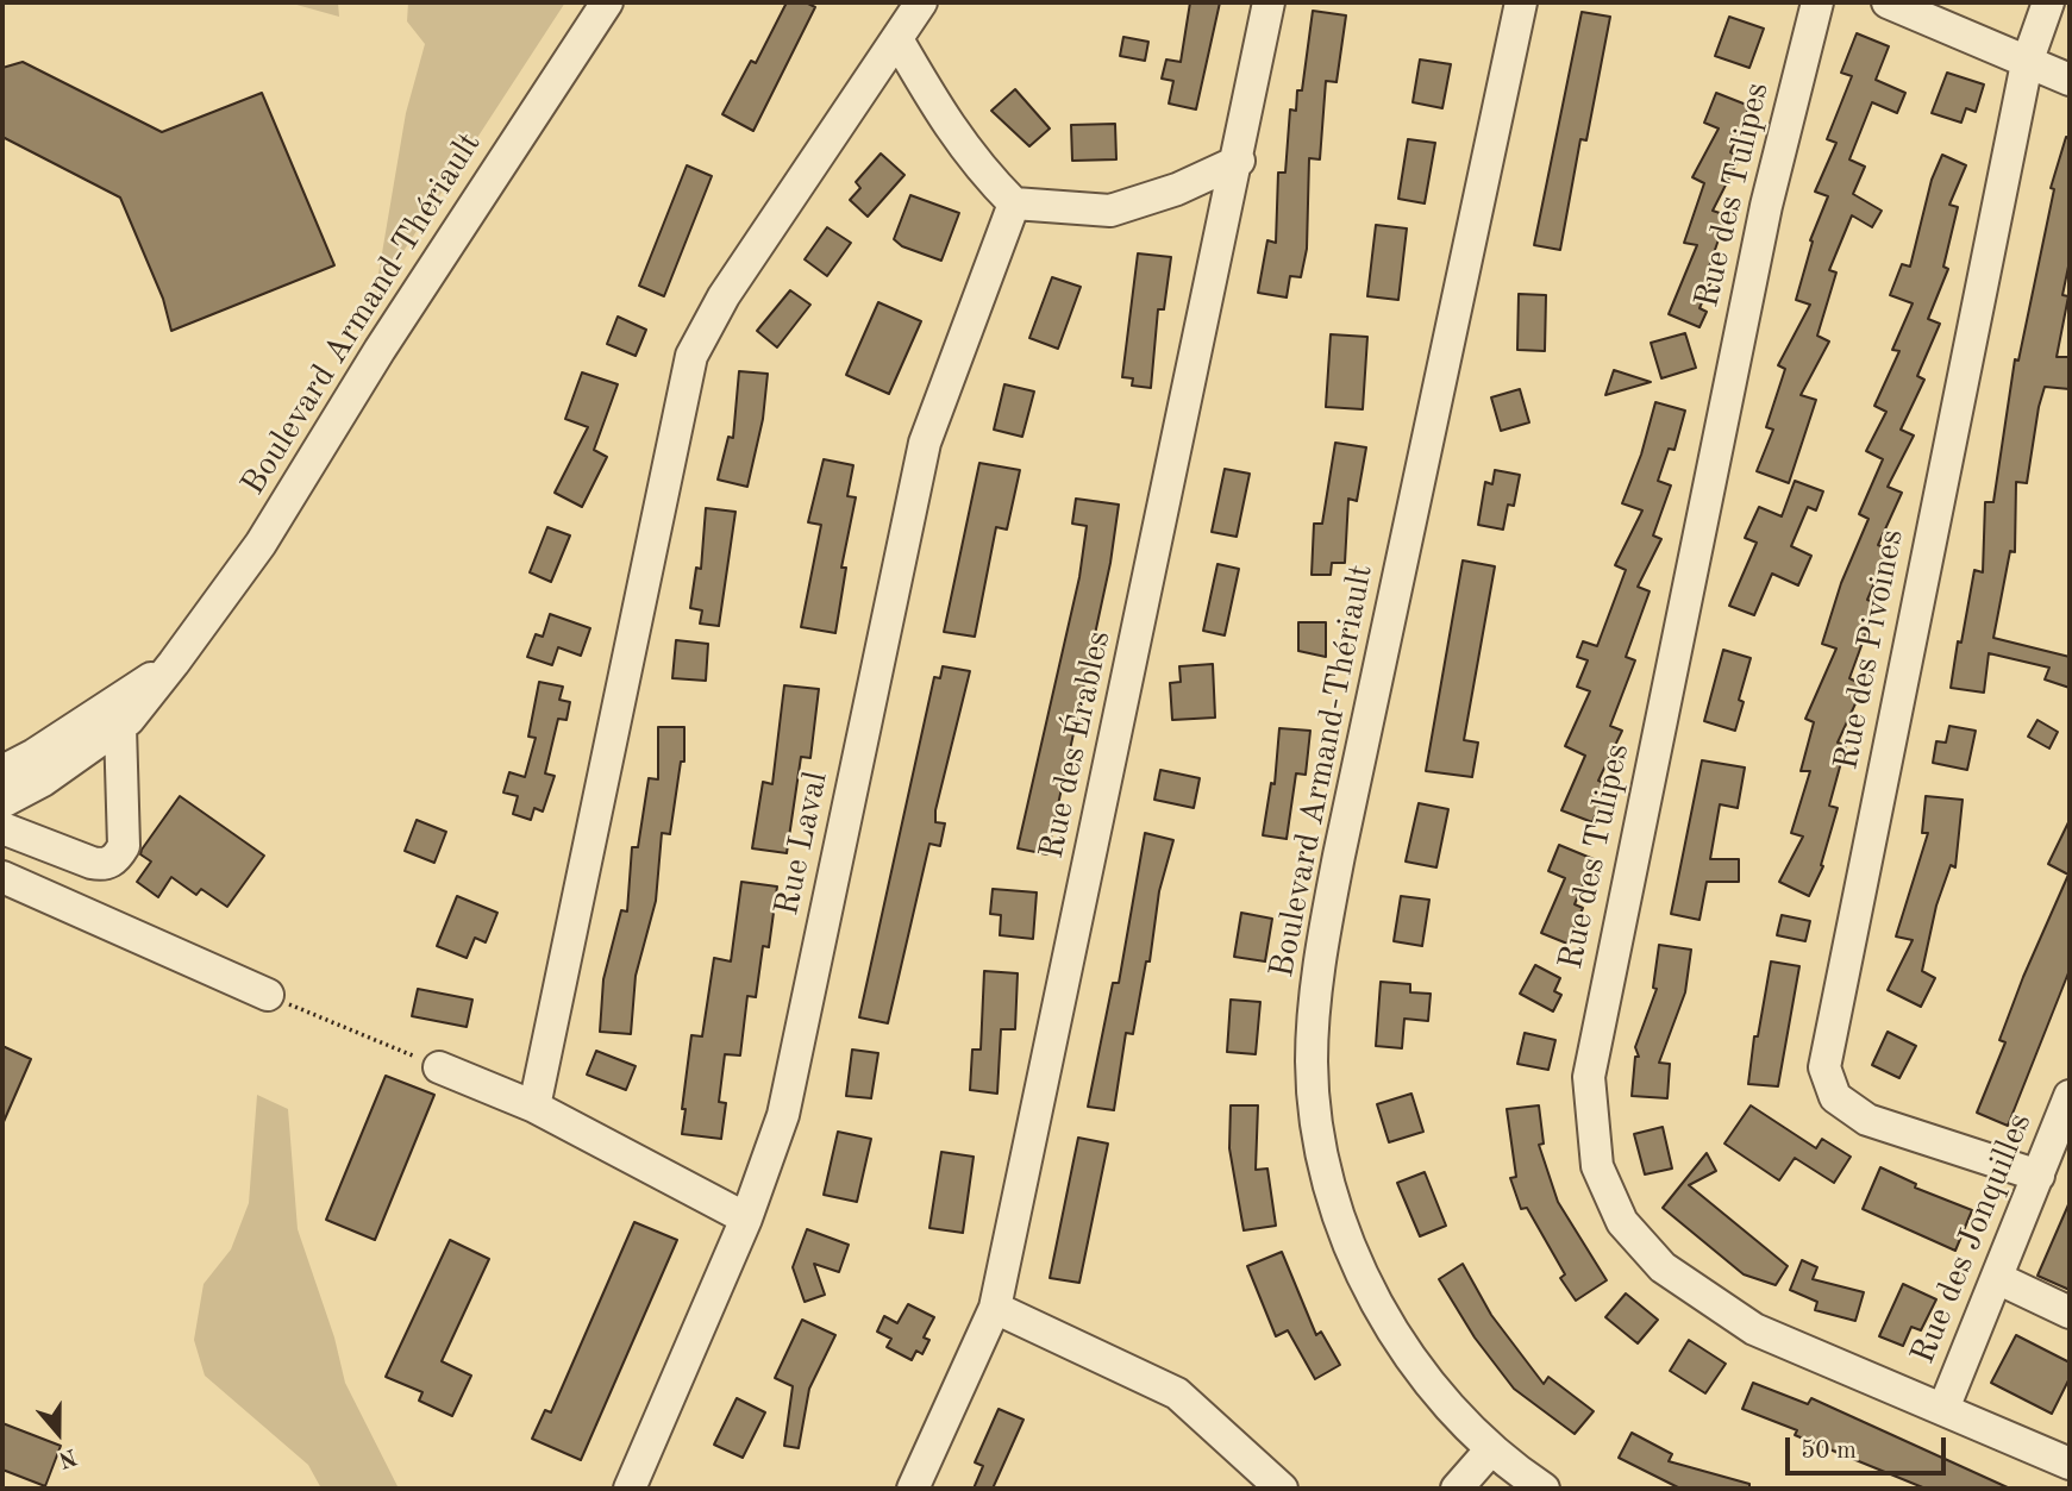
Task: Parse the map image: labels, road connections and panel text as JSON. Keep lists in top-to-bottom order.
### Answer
{
  "streets": {
    "street": [
      "Rue des Tulipes",
      "Boulevard Armand-Thériault",
      "Rue des Pivoines",
      "Rue des Érables",
      "Rue Laval",
      "Rue des Jonquilles"
    ]
  },
  "crossings": [
    ["Rue des Tulipes", "Rue des Jonquilles"],
    ["Rue des Pivoines", "Rue des Jonquilles"]
  ],
  "scale_bar": "50 m",
  "north": "bottom"
}
